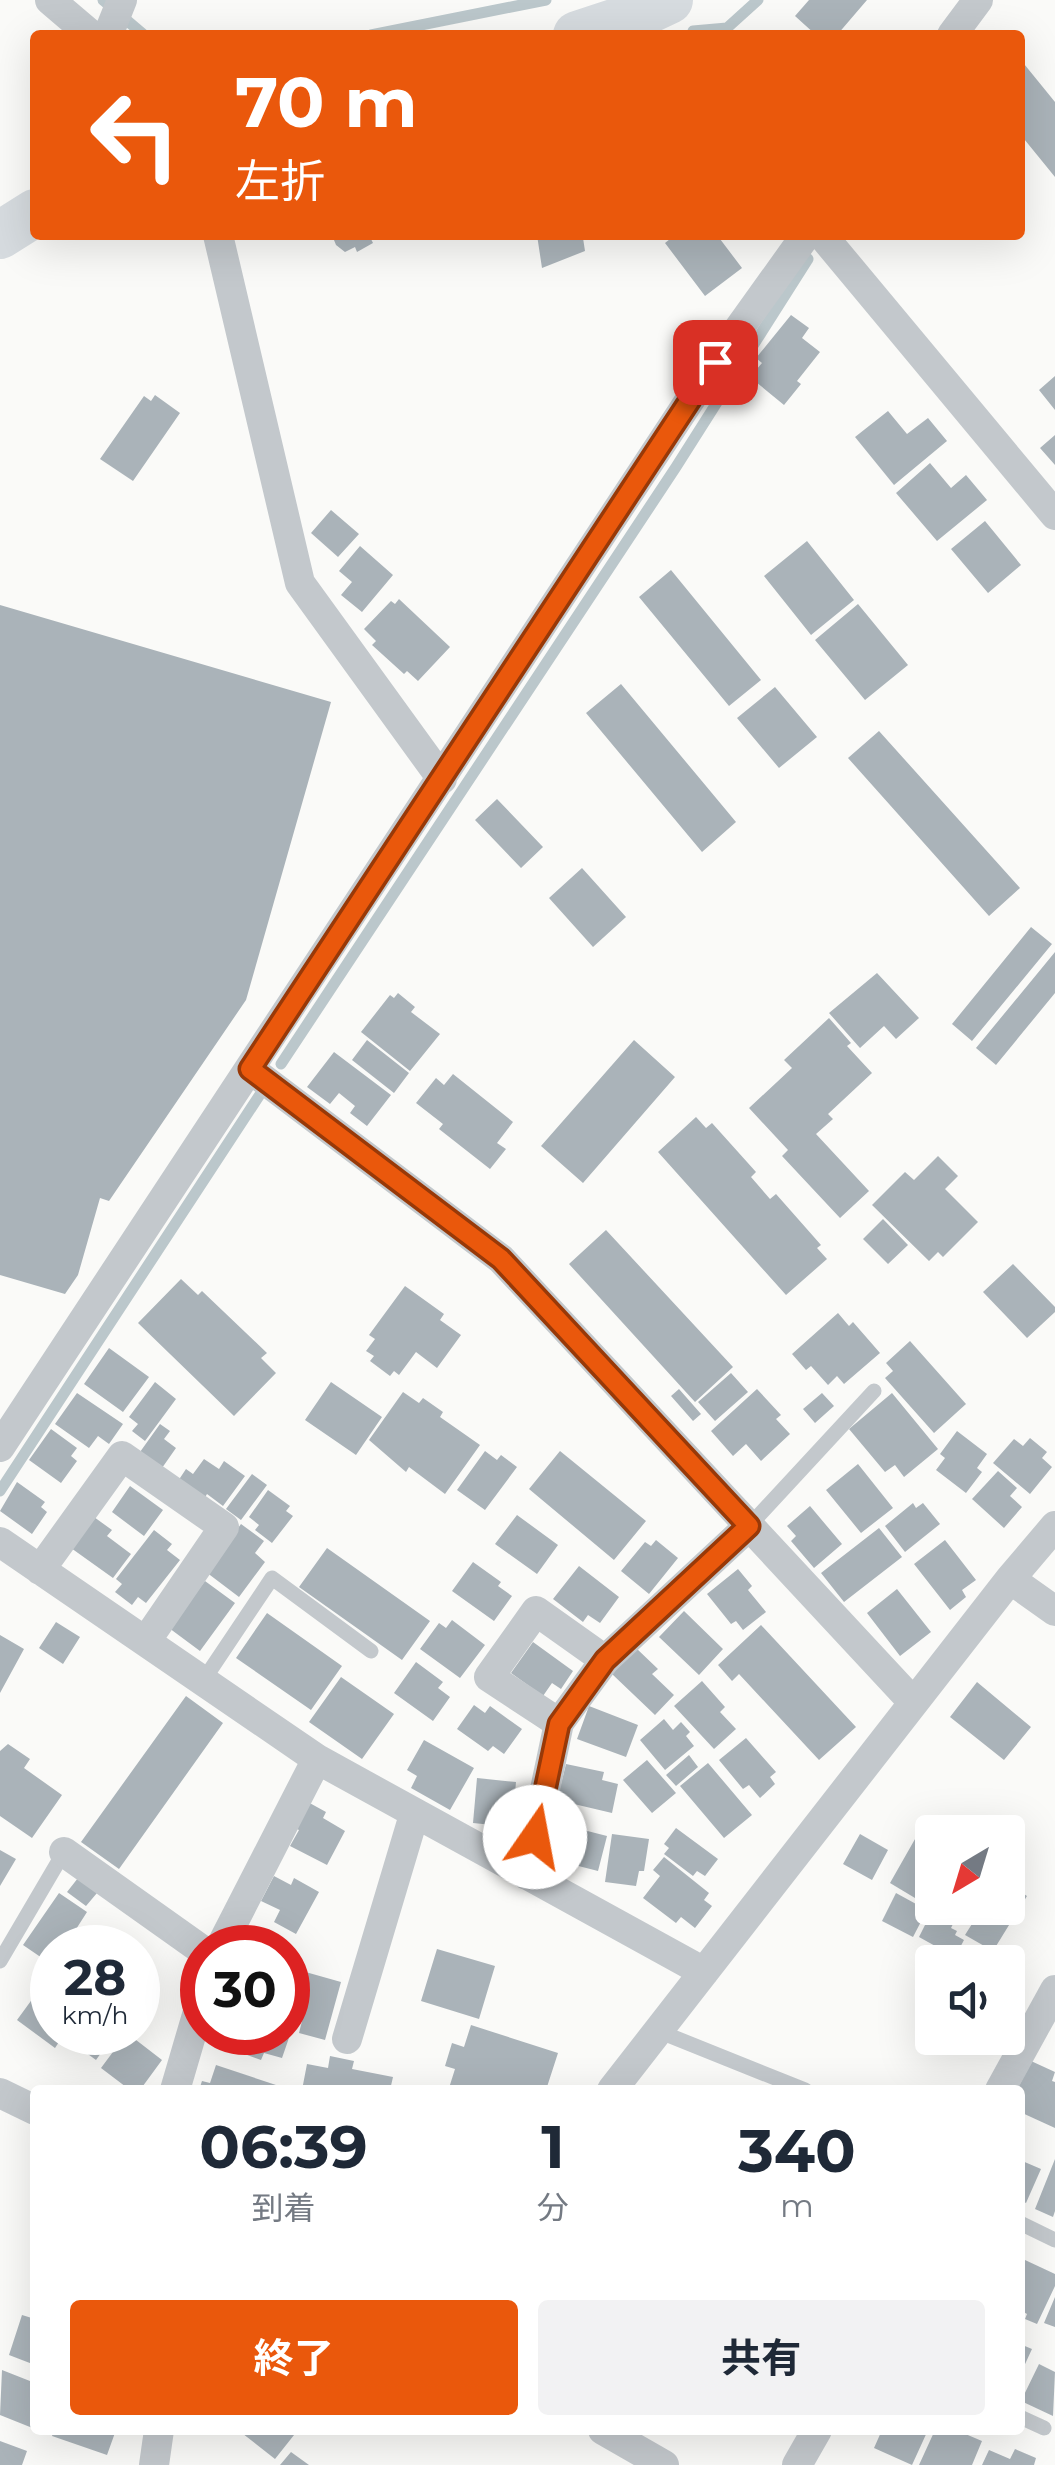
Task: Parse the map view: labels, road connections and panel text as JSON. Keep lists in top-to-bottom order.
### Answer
{
  "north": "bottom left",
  "page": {
    "turn": ["70 m", "左折"],
    "speed": "28 km/h",
    "limit": "30",
    "eta": [
      "06:39",
      "到着",
      "1",
      "分",
      "340",
      "m"
    ],
    "buttons": ["終了", "共有"]
  }
}
